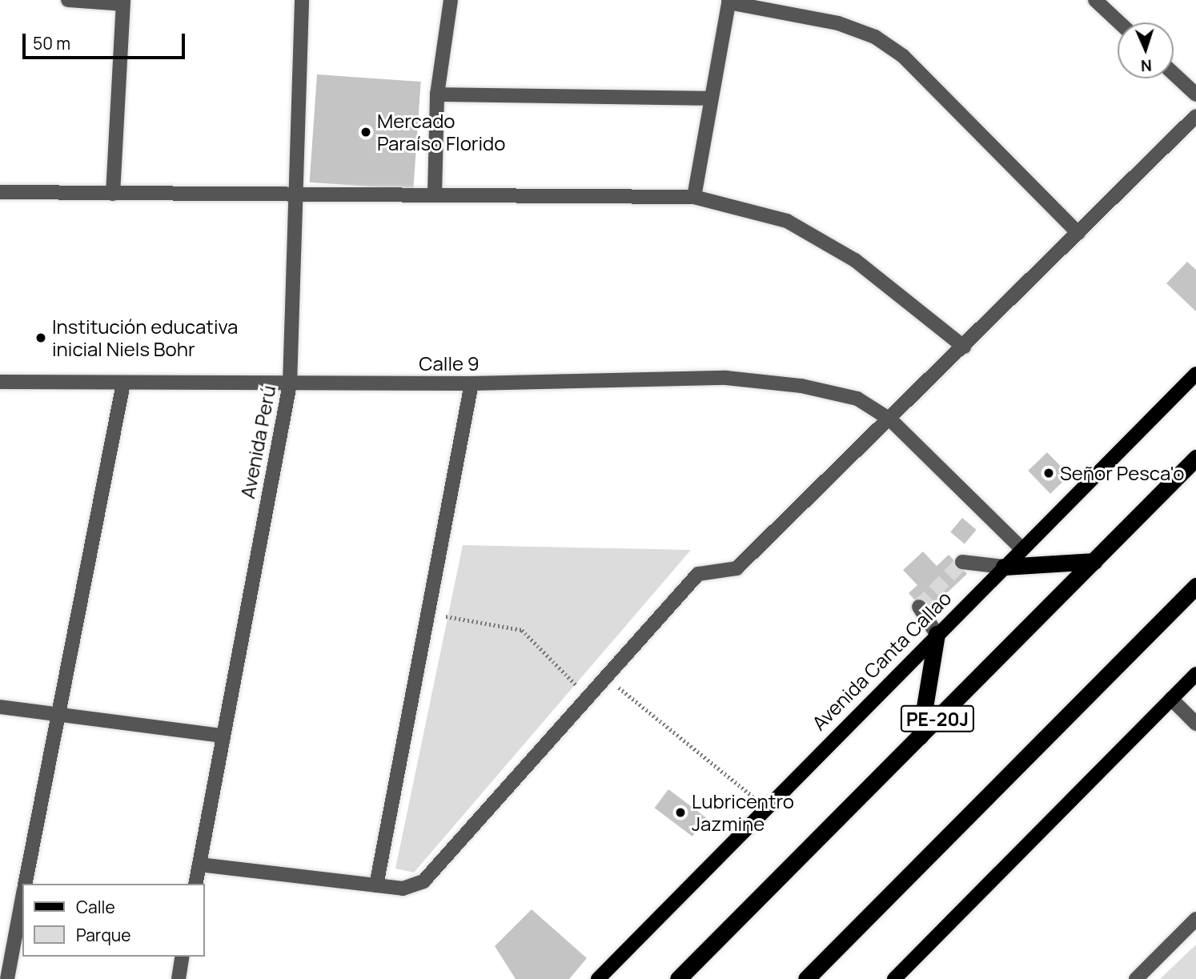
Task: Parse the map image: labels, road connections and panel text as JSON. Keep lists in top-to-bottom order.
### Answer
{
  "streets": {
    "highway": ["PE-20J"],
    "main road": ["Avenida Canta Callao"],
    "street": ["Calle 9", "Avenida Perú"]
  },
  "crossings": [
    ["Calle 9", "Avenida Perú"],
    ["Calle 9", "Avenida Canta Callao"]
  ],
  "places": [
    "Mercado Paraíso Florido",
    "Institución educativa inicial Niels Bohr",
    "Señor Pesca'o",
    "Lubricentro Jazmine"
  ],
  "legend": ["Calle", "Parque"],
  "scale_bar": "50 m",
  "north": "bottom"
}
